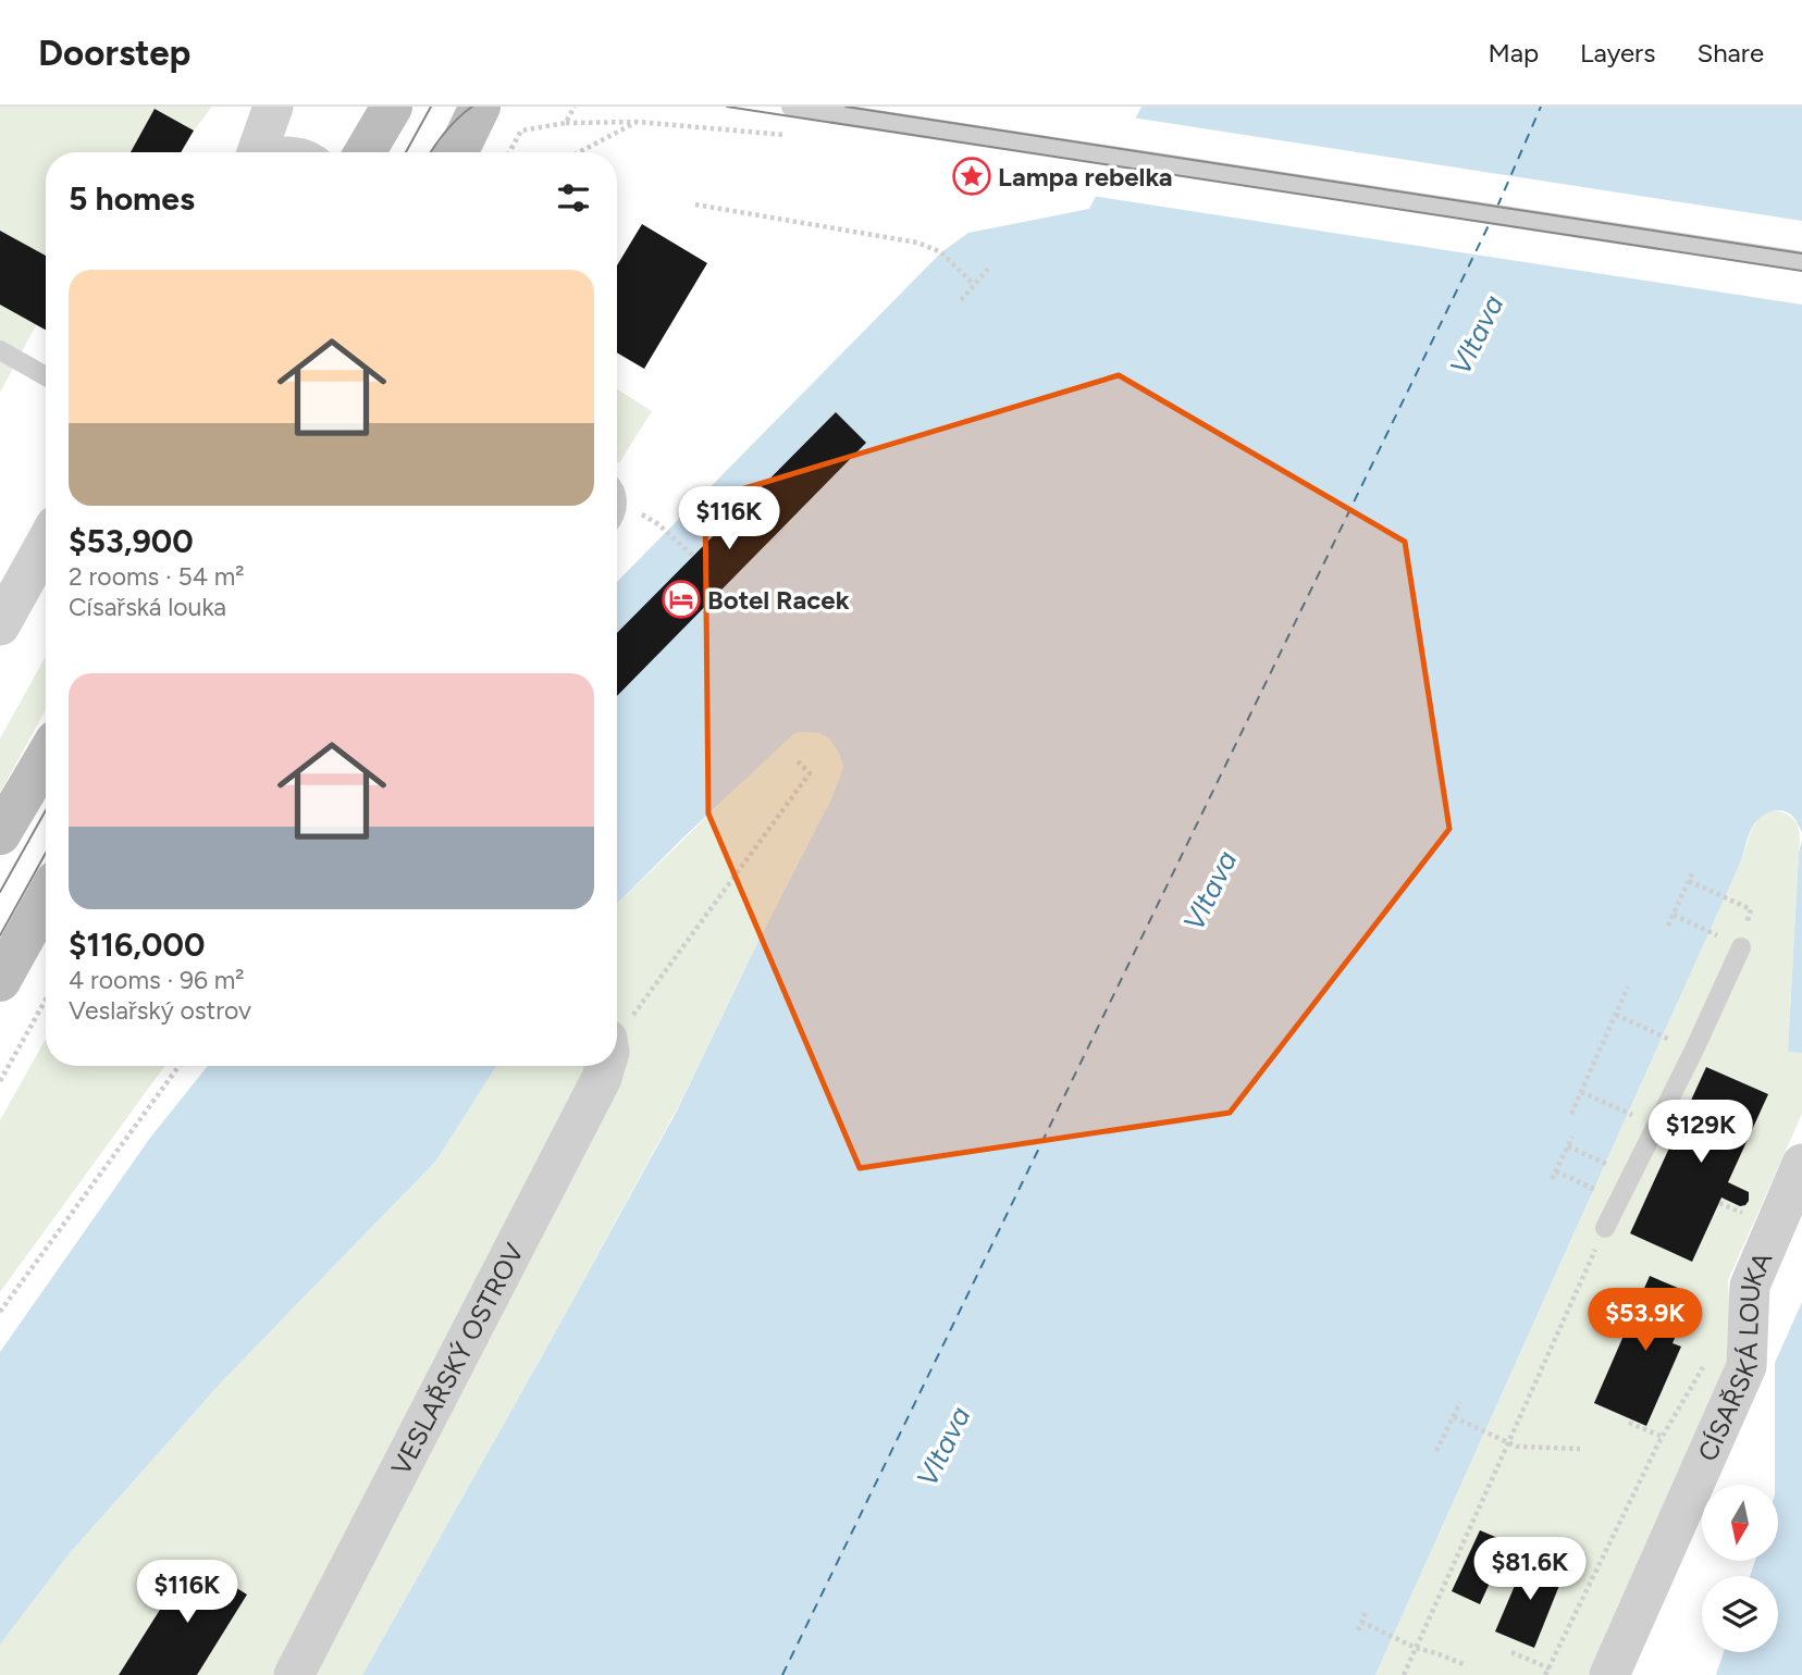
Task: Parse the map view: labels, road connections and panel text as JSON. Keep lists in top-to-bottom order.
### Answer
{
  "streets": {
    "street": ["CÍSAŘSKÁ LOUKA", "VESLAŘSKÝ OSTROV"]
  },
  "water": ["Vltava"],
  "places": {
    "place": ["Lampa rebelka"],
    "hotel": ["Botel Racek"]
  },
  "north": "bottom",
  "page": {
    "header": "Doorstep",
    "nav": ["Map", "Layers", "Share"],
    "heading": "5 homes",
    "list": [
      {
        "name": "$53,900",
        "note": "2 rooms · 54 m² · Císařská louka"
      },
      {
        "name": "$116,000",
        "note": "4 rooms · 96 m² · Veslařský ostrov"
      }
    ],
    "price": [
      "$116K",
      "$129K",
      "$53.9K",
      "$81.6K",
      "$116K"
    ]
  }
}
